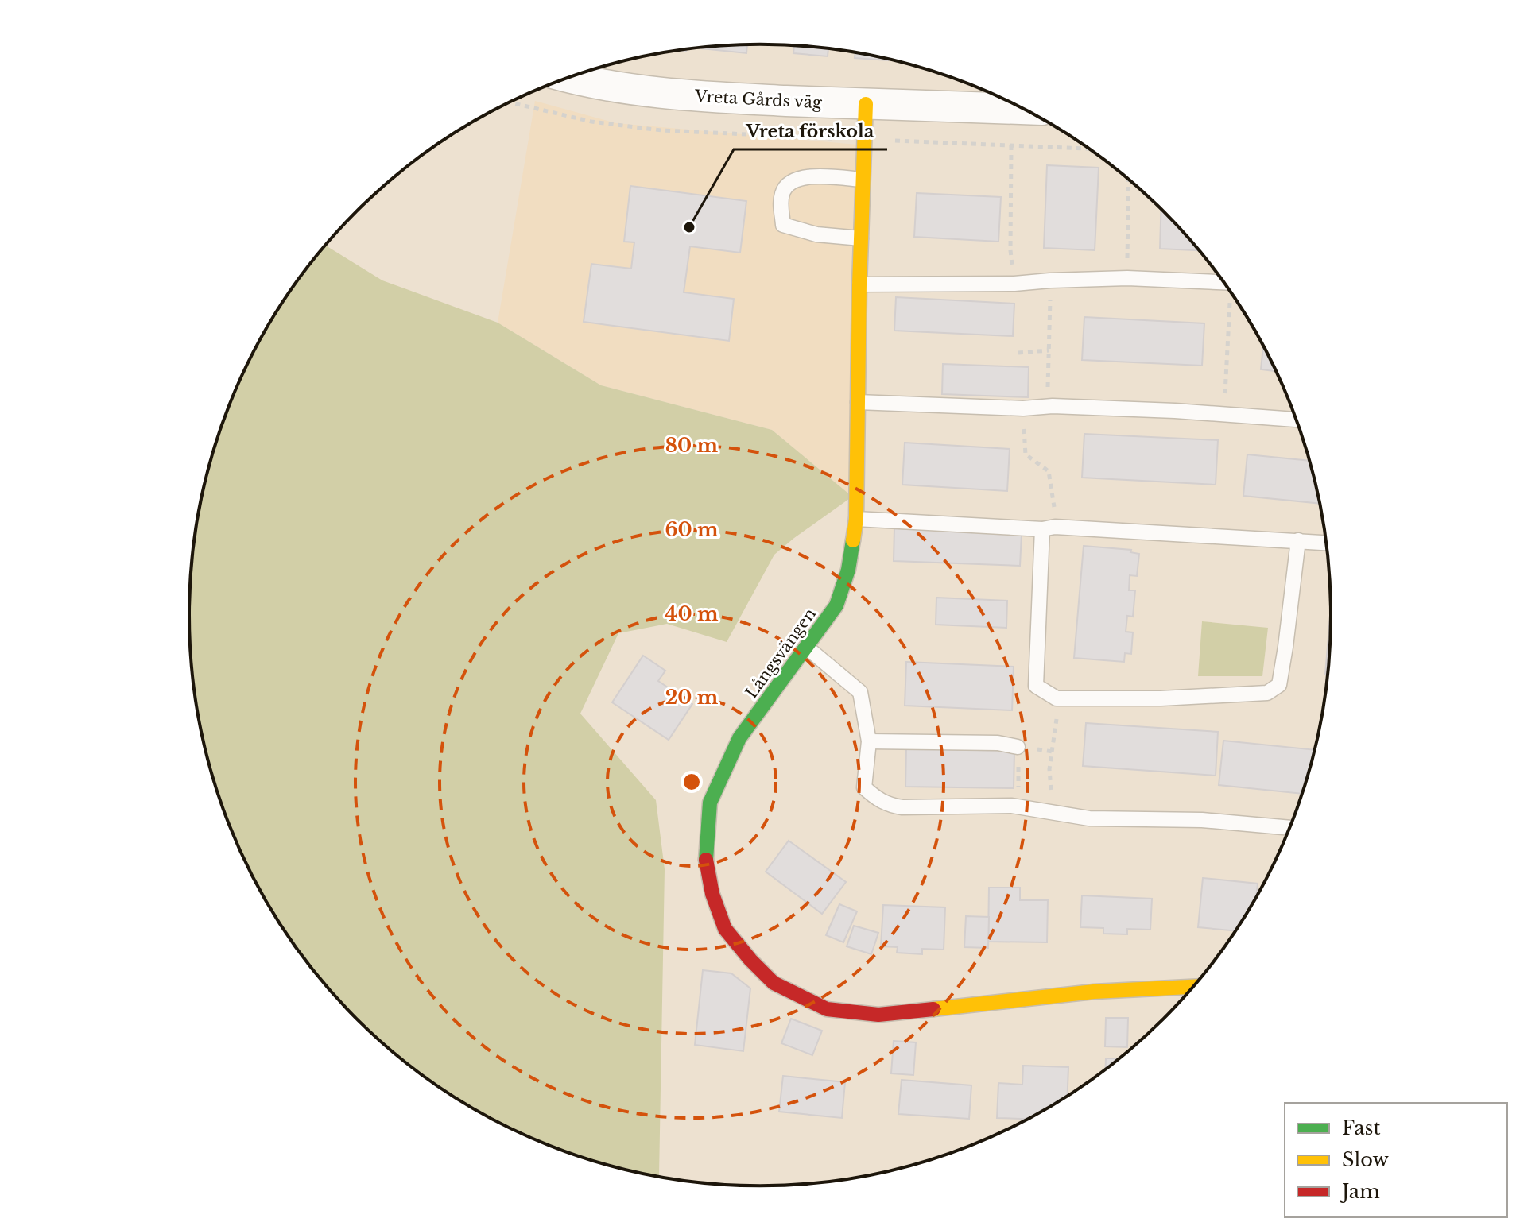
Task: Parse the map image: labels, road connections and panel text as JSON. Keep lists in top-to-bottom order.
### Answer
{
  "streets": {
    "street": ["Vreta Gårds väg", "Långsvängen"]
  },
  "crossings": [
    ["Vreta Gårds väg", "Långsvängen"]
  ],
  "places": ["Vreta förskola"],
  "legend": ["Fast", "Slow", "Jam"],
  "rings": [
    "80 m",
    "60 m",
    "40 m",
    "20 m"
  ]
}
